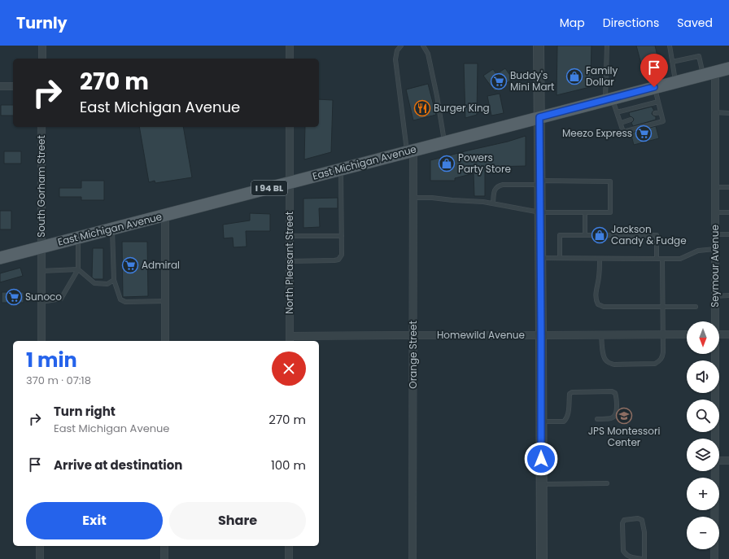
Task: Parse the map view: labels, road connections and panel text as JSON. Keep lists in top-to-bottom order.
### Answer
{
  "streets": {
    "main road": ["East Michigan Avenue", "I 94 BL"],
    "street": [
      "South Gorham Street",
      "North Pleasant Street",
      "Seymour Avenue",
      "Homewild Avenue",
      "Orange Street"
    ]
  },
  "crossings": [
    ["East Michigan Avenue", "South Gorham Street"],
    ["East Michigan Avenue", "North Pleasant Street"],
    ["East Michigan Avenue", "Seymour Avenue"],
    ["East Michigan Avenue", "Orange Street"],
    ["North Pleasant Street", "Homewild Avenue"],
    ["Homewild Avenue", "Orange Street"]
  ],
  "places": {
    "shop": ["Family Dollar", "Powers Party Store", "Jackson Candy & Fudge"],
    "supermarket": [
      "Buddy's Mini Mart",
      "Meezo Express",
      "Admiral",
      "Sunoco"
    ],
    "restaurant": ["Burger King"],
    "school or university": ["JPS Montessori Center"]
  },
  "north": "bottom",
  "page": {
    "header": "Turnly",
    "nav": ["Map", "Directions", "Saved"],
    "turn": ["270 m", "East Michigan Avenue"],
    "map_buttons": ["+", "−"],
    "heading": ["1 min", "370 m · 07:18"],
    "list": [
      {
        "name": "Turn right",
        "note": "East Michigan Avenue",
        "value": "270 m"
      },
      {
        "name": "Arrive at destination",
        "value": "100 m"
      }
    ],
    "buttons": ["Exit", "Share"]
  }
}
